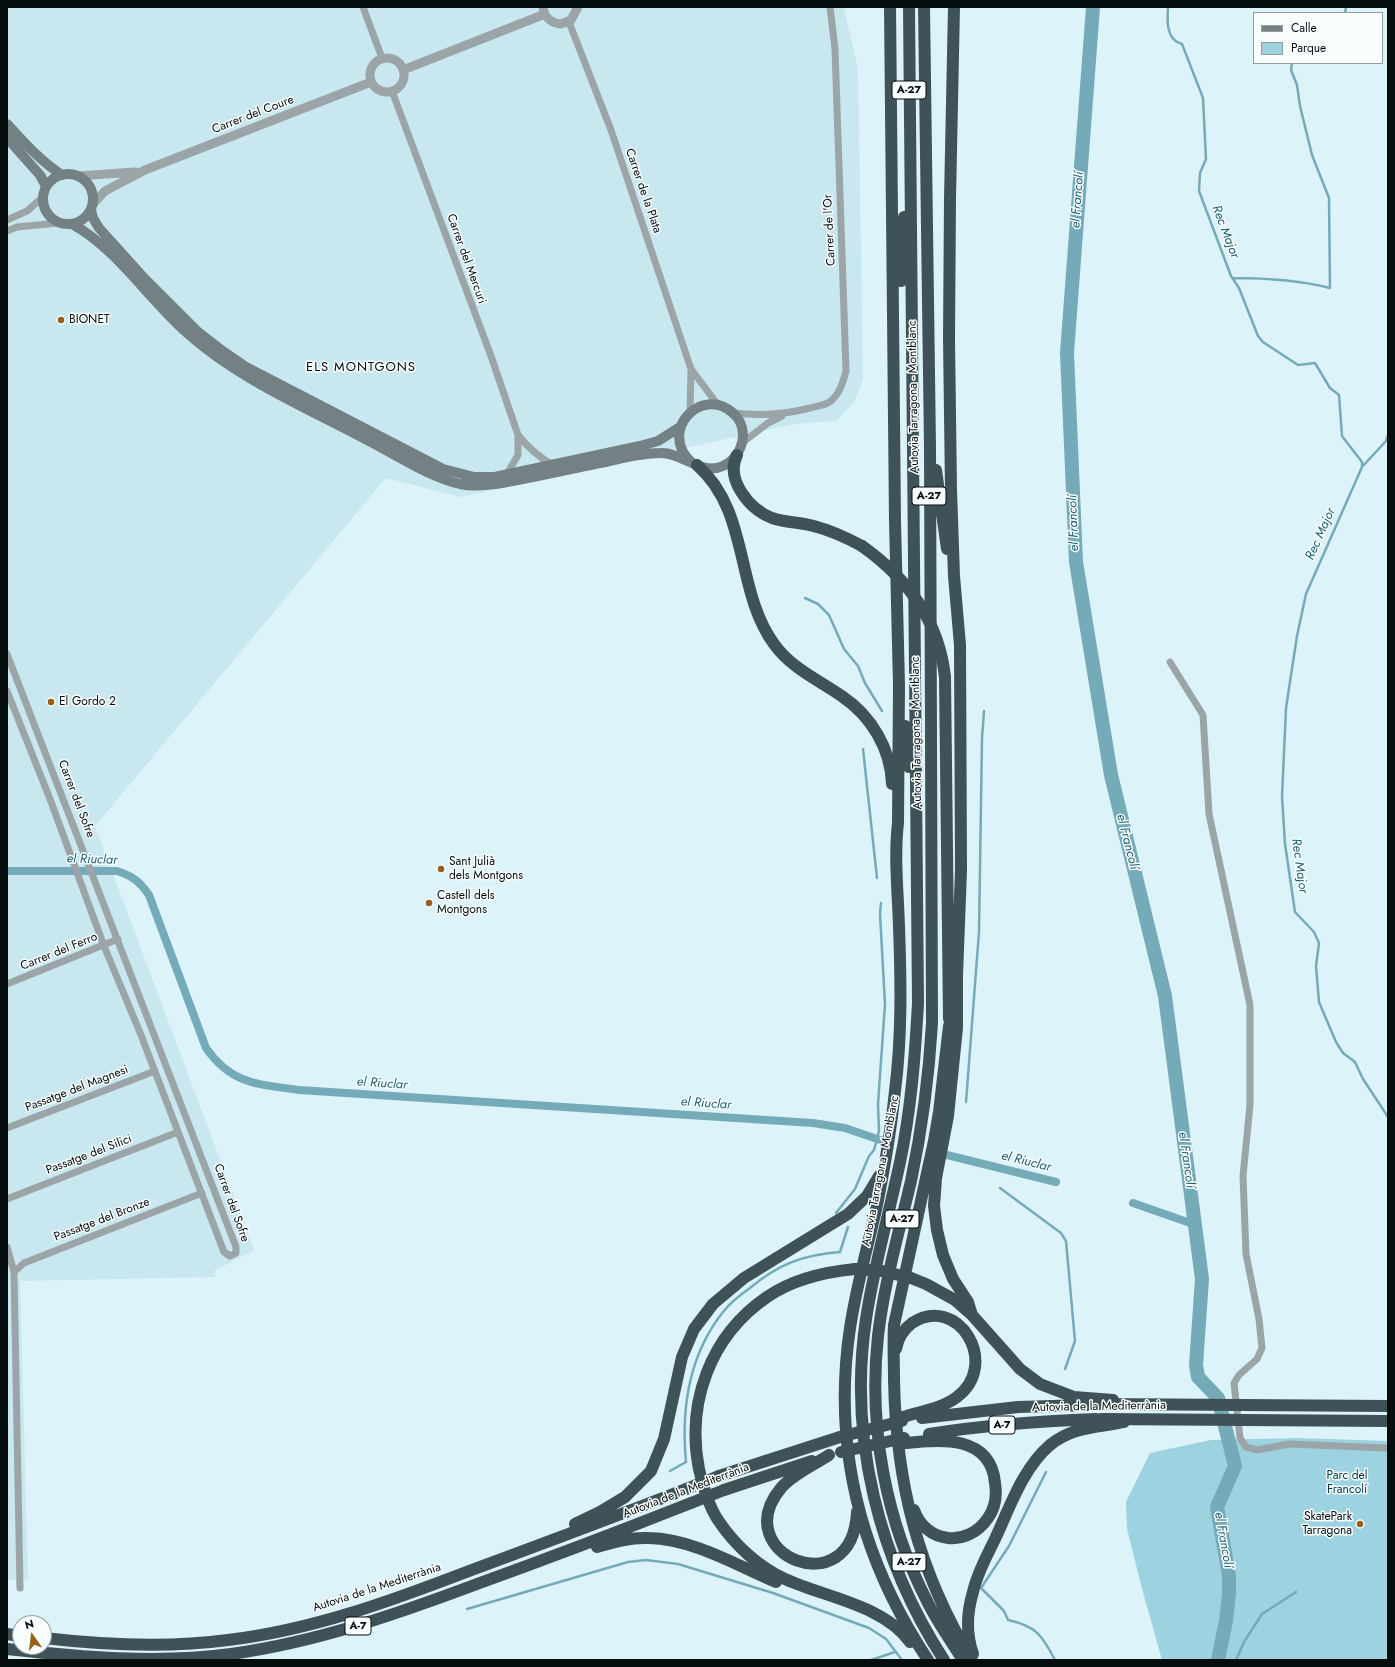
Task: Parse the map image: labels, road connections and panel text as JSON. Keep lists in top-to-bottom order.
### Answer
{
  "streets": {
    "highway": [
      "A-27",
      "Autovia Tarragona - Montblanc",
      "Autovia de la Mediterrània",
      "A-7"
    ],
    "street": [
      "Carrer del Coure",
      "Carrer de la Plata",
      "Carrer de l'Or",
      "Carrer del Mercuri",
      "Carrer del Sofre",
      "Carrer del Ferro",
      "Passatge del Magnesi",
      "Passatge del Silici",
      "Passatge del Bronze"
    ]
  },
  "crossings": [
    ["Carrer del Coure", "Carrer del Mercuri"],
    ["Carrer de la Plata", "Carrer de l'Or"],
    ["Carrer del Sofre", "Carrer del Ferro"],
    ["Carrer del Sofre", "Passatge del Magnesi"],
    ["Carrer del Sofre", "Passatge del Silici"],
    ["Carrer del Sofre", "Passatge del Bronze"]
  ],
  "districts": ["ELS MONTGONS"],
  "water": ["el Francolí", "Rec Major", "el Riuclar"],
  "parks": ["Parc del Francolí"],
  "places": [
    "BIONET",
    "El Gordo 2",
    "Sant Julià dels Montgons",
    "Castell dels Montgons",
    "SkatePark Tarragona"
  ],
  "legend": ["Calle", "Parque"],
  "north": "top"
}
